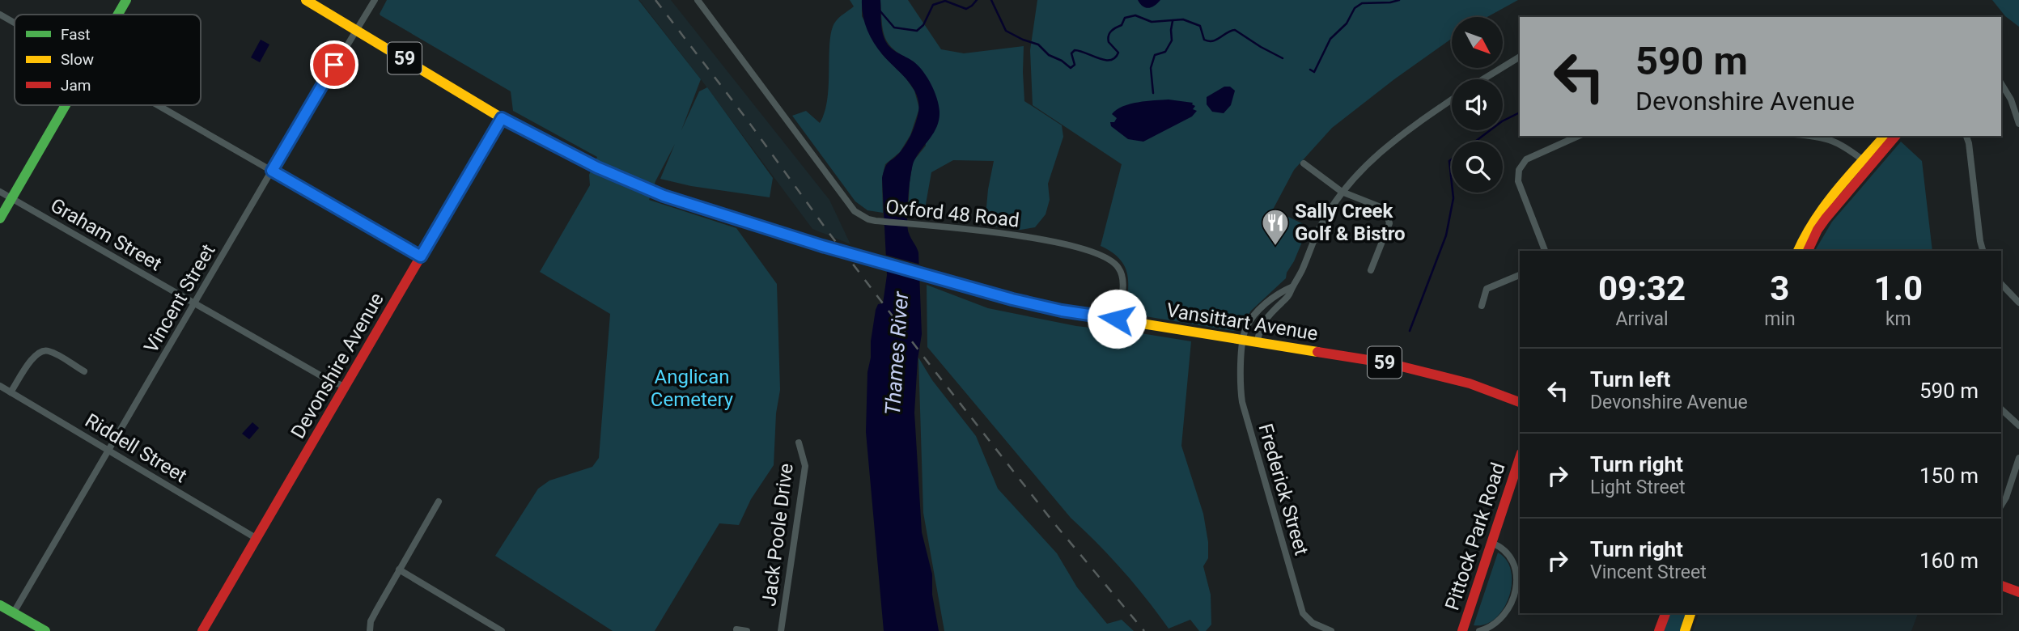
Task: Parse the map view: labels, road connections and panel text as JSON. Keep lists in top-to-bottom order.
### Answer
{
  "streets": {
    "main road": [
      "59",
      "Vansittart Avenue",
      "Devonshire Avenue",
      "Pittock Park Road"
    ],
    "street": [
      "Oxford 48 Road",
      "Graham Street",
      "Vincent Street",
      "Riddell Street",
      "Frederick Street",
      "Jack Poole Drive"
    ]
  },
  "crossings": [
    ["Oxford 48 Road", "Vansittart Avenue"],
    ["Graham Street", "Vincent Street"],
    ["Graham Street", "Devonshire Avenue"],
    ["Vincent Street", "Vansittart Avenue"],
    ["Vincent Street", "Riddell Street"],
    ["Vansittart Avenue", "Devonshire Avenue"],
    ["Vansittart Avenue", "Frederick Street"],
    ["Devonshire Avenue", "Riddell Street"]
  ],
  "water": ["Thames River"],
  "parks": ["Anglican Cemetery"],
  "places": {
    "restaurant": ["Sally Creek Golf & Bistro"]
  },
  "legend": ["Fast", "Slow", "Jam"],
  "north": "bottom right",
  "page": {
    "turn": ["590 m", "Devonshire Avenue"],
    "eta": [
      "09:32",
      "Arrival",
      "3",
      "min",
      "1.0",
      "km"
    ],
    "list": [
      {
        "name": "Turn left",
        "note": "Devonshire Avenue",
        "value": "590 m"
      },
      {
        "name": "Turn right",
        "note": "Light Street",
        "value": "150 m"
      },
      {
        "name": "Turn right",
        "note": "Vincent Street",
        "value": "160 m"
      }
    ]
  }
}
